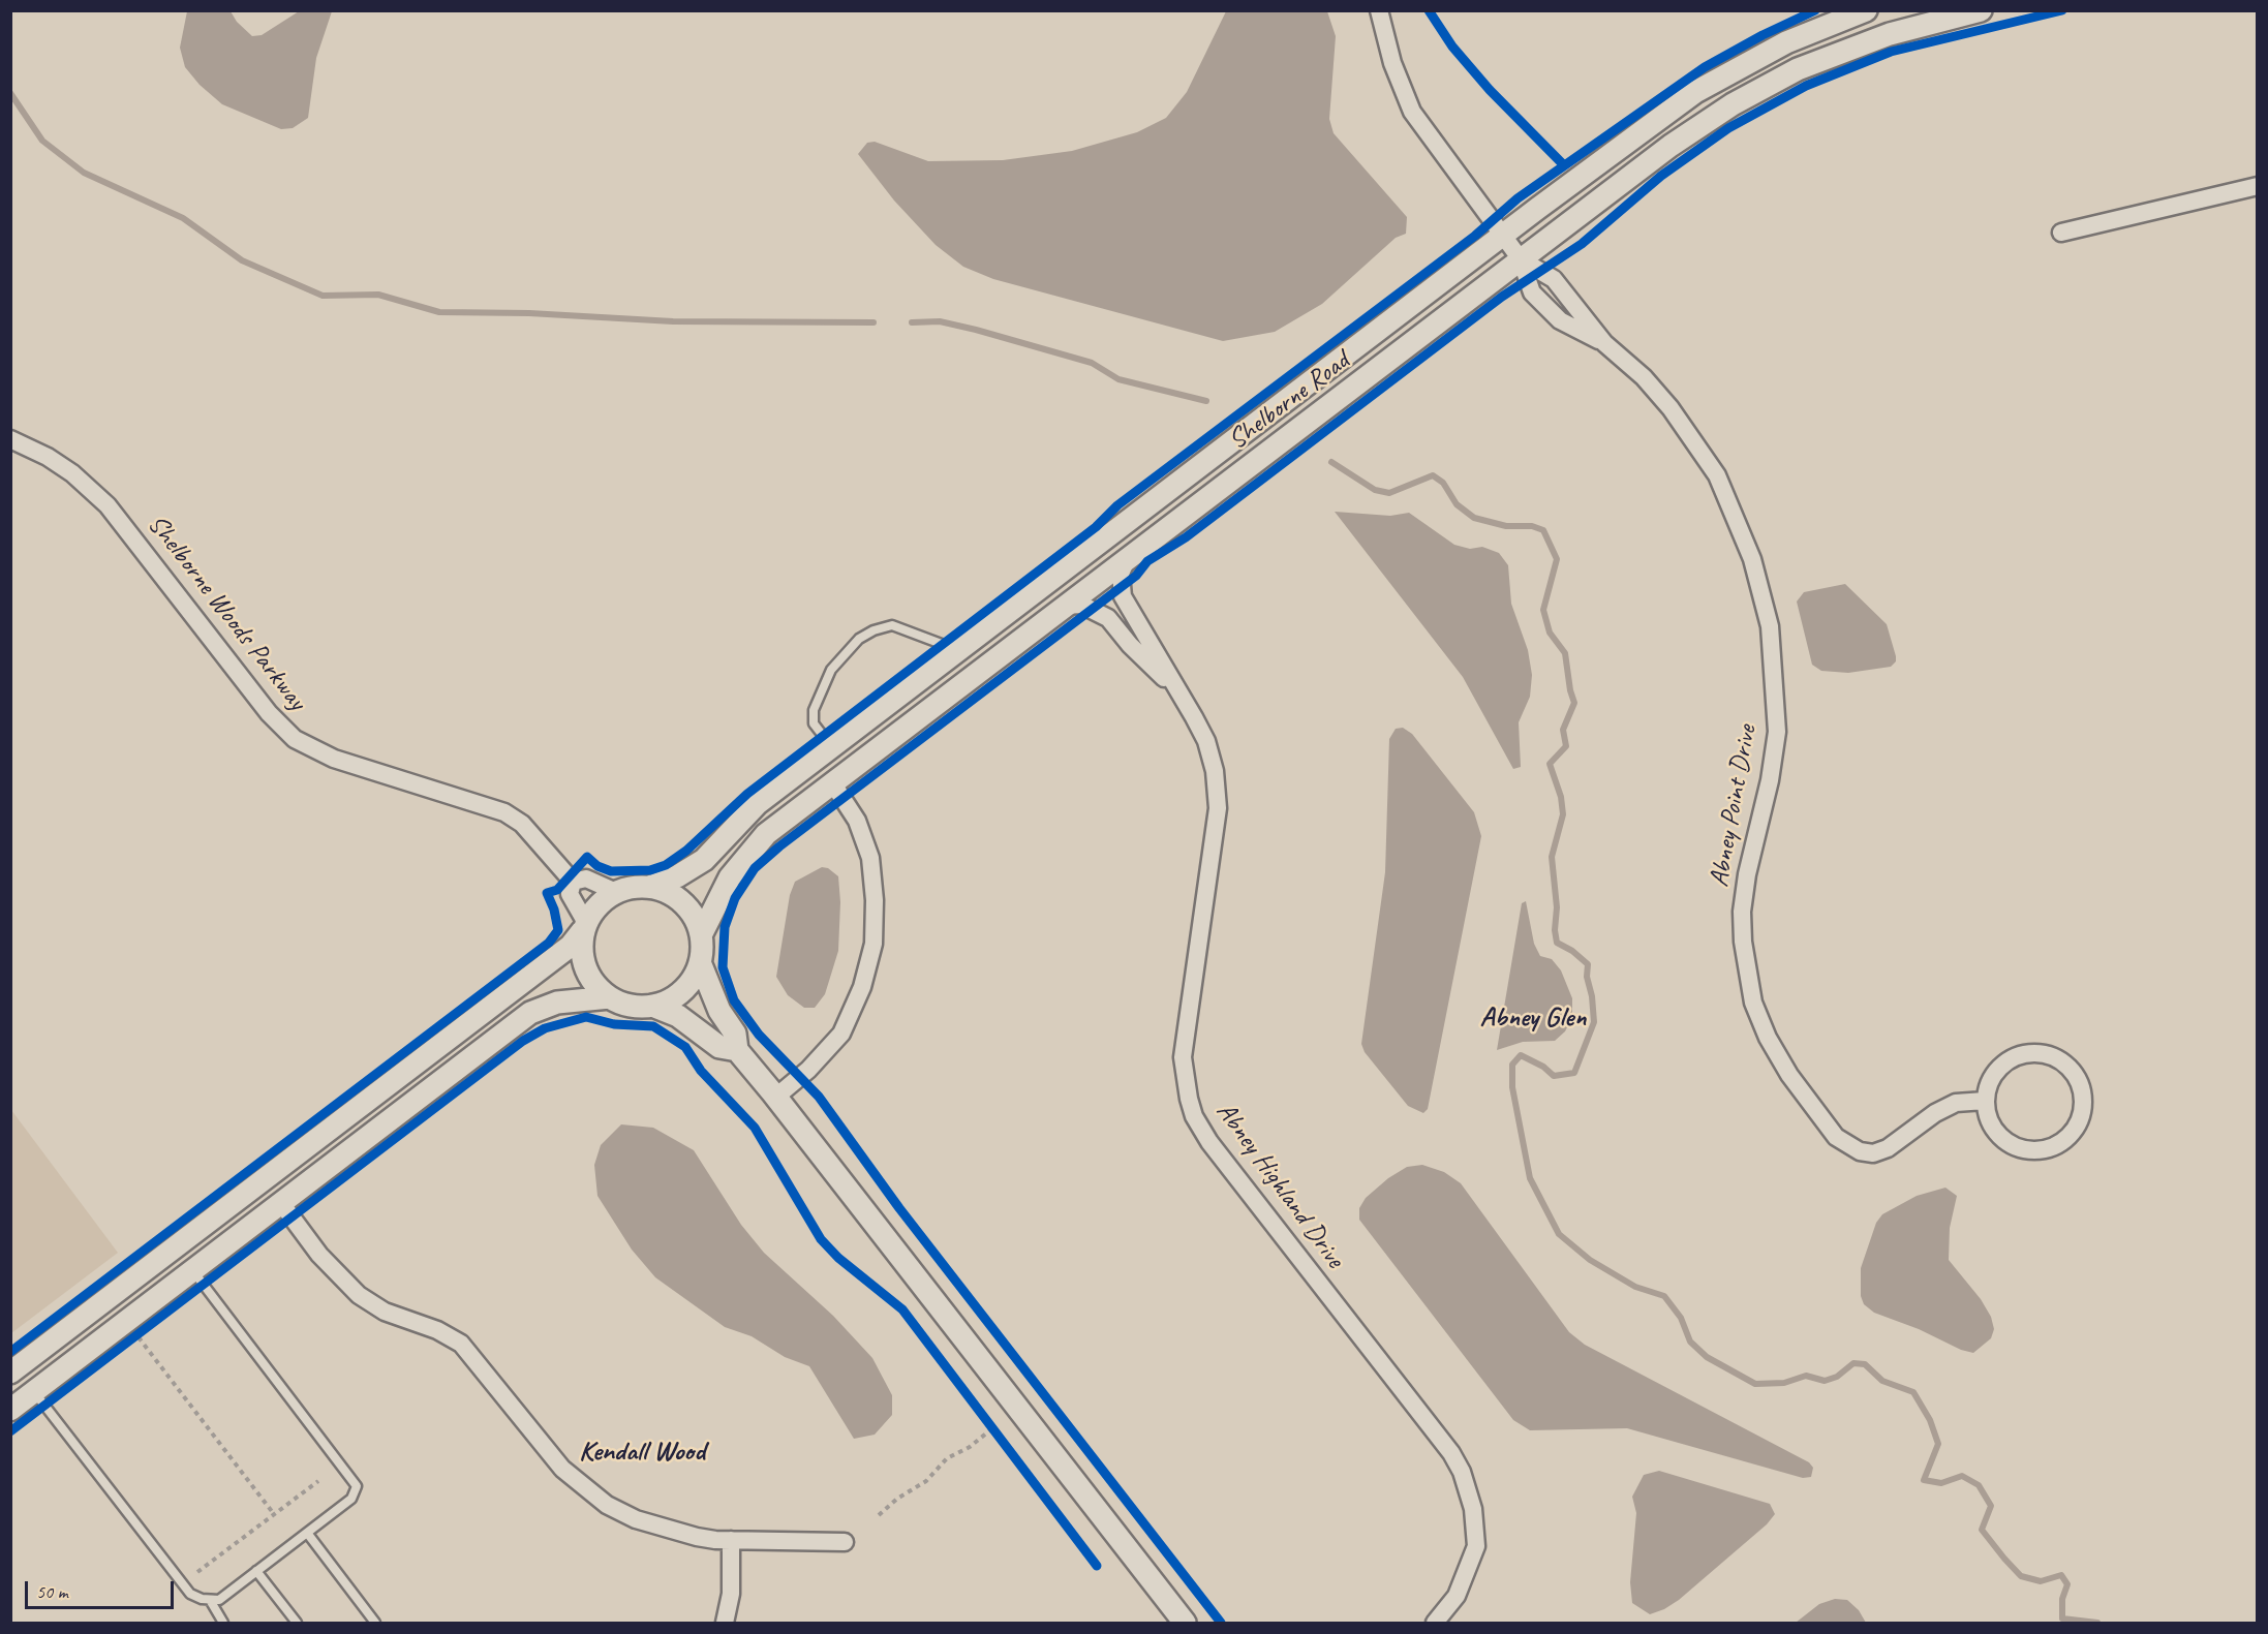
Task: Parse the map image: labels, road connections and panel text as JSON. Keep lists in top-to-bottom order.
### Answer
{
  "streets": {
    "street": [
      "Shelborne Road",
      "Shelborne Woods Parkway",
      "Abney Point Drive",
      "Abney Highland Drive"
    ]
  },
  "crossings": [
    ["Shelborne Road", "Shelborne Woods Parkway"],
    ["Shelborne Road", "Abney Point Drive"],
    ["Shelborne Road", "Abney Highland Drive"]
  ],
  "districts": ["Abney Glen", "Kendall Wood"],
  "scale_bar": "50 m"
}
